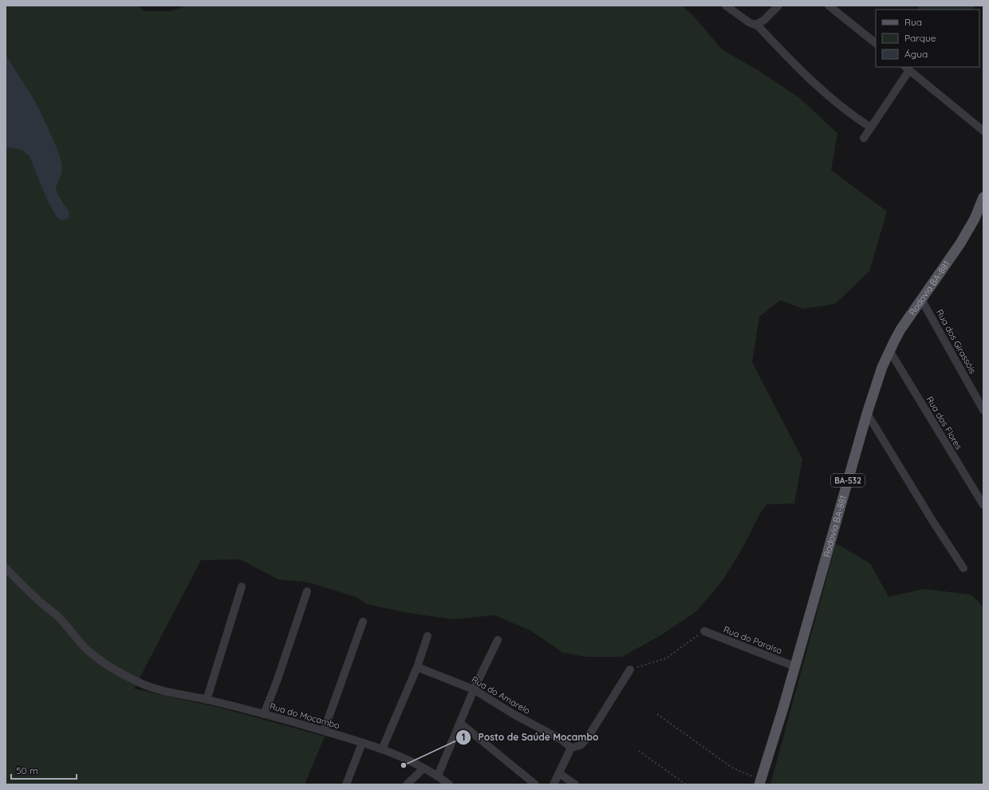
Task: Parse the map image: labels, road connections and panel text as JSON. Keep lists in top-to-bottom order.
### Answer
{
  "streets": {
    "main road": ["Rodovia BA-881", "BA-532"],
    "street": [
      "Rua dos Girassóis",
      "Rua das Flores",
      "Rua do Paraiso",
      "Rua do Amarelo",
      "Rua do Mocambo"
    ]
  },
  "crossings": [
    ["Rodovia BA-881", "Rua dos Girassóis"],
    ["Rodovia BA-881", "Rua das Flores"],
    ["Rodovia BA-881", "Rua do Paraiso"]
  ],
  "places": ["Posto de Saúde Mocambo"],
  "legend": ["Rua", "Parque", "Água"],
  "scale_bar": "50 m"
}
